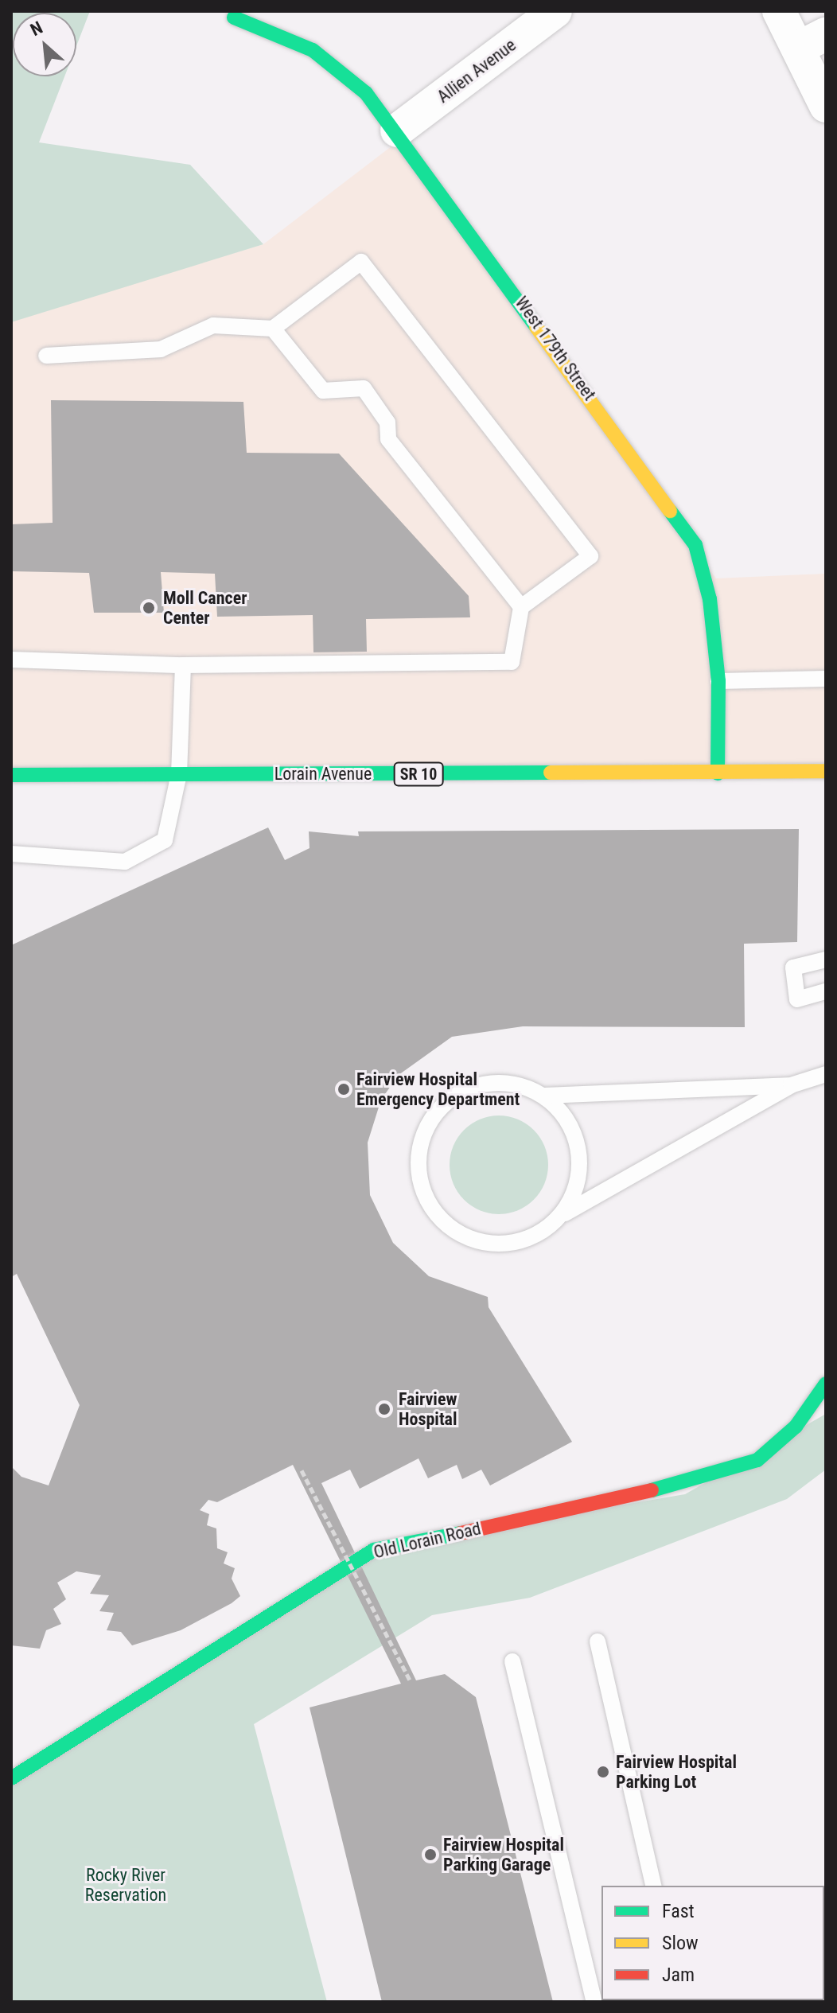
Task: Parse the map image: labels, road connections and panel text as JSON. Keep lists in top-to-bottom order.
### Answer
{
  "streets": {
    "street": [
      "Allien Avenue",
      "West 179th Street",
      "Lorain Avenue",
      "SR 10",
      "Old Lorain Road"
    ]
  },
  "crossings": [
    ["Allien Avenue", "West 179th Street"],
    ["West 179th Street", "Lorain Avenue"]
  ],
  "parks": ["Rocky River Reservation"],
  "places": [
    "Moll Cancer Center",
    "Fairview Hospital Emergency Department",
    "Fairview Hospital",
    "Fairview Hospital Parking Lot",
    "Fairview Hospital Parking Garage"
  ],
  "legend": ["Fast", "Slow", "Jam"],
  "north": "top left"
}
